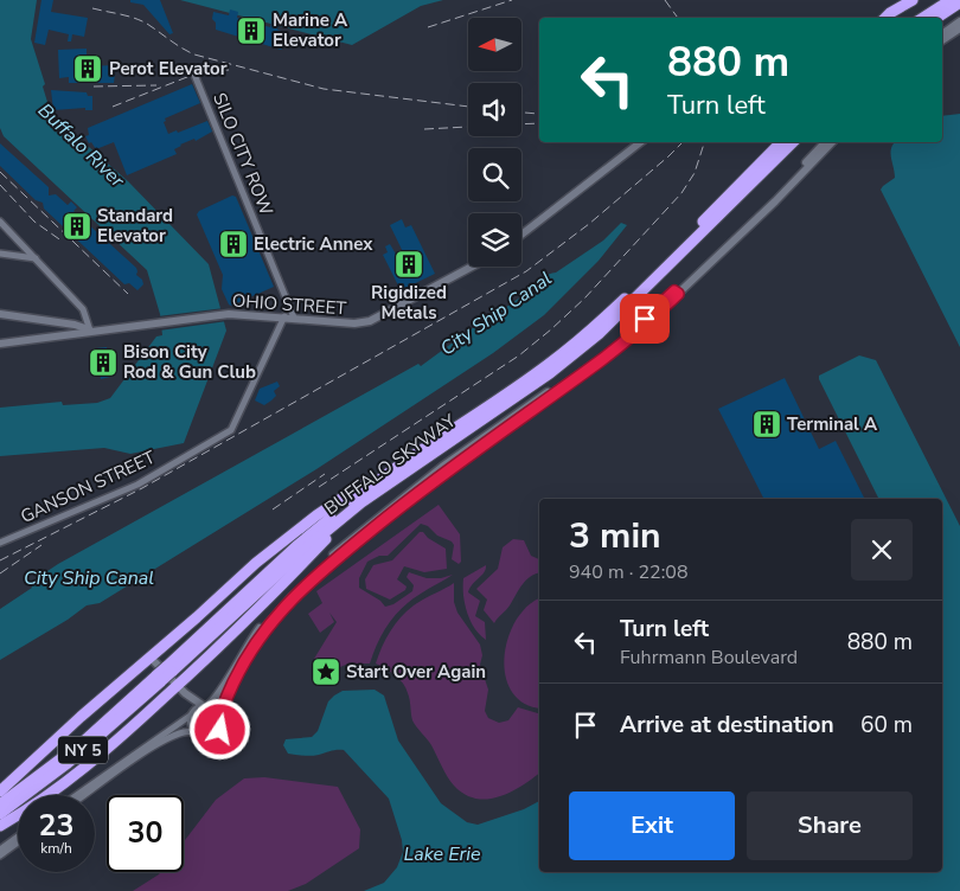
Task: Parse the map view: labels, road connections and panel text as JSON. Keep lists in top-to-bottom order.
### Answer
{
  "streets": {
    "highway": ["BUFFALO SKYWAY", "NY 5"],
    "street": ["SILO CITY ROW", "OHIO STREET", "GANSON STREET"]
  },
  "crossings": [
    ["SILO CITY ROW", "OHIO STREET"],
    ["OHIO STREET", "GANSON STREET"]
  ],
  "water": ["Buffalo River", "City Ship Canal", "Lake Erie"],
  "places": {
    "building": [
      "Marine A Elevator",
      "Perot Elevator",
      "Standard Elevator",
      "Electric Annex",
      "Rigidized Metals",
      "Bison City Rod & Gun Club",
      "Terminal A"
    ],
    "place": ["Start Over Again"]
  },
  "north": "left",
  "page": {
    "turn": ["880 m", "Turn left"],
    "heading": ["3 min", "940 m · 22:08"],
    "list": [
      {
        "name": "Turn left",
        "note": "Fuhrmann Boulevard",
        "value": "880 m"
      },
      {
        "name": "Arrive at destination",
        "value": "60 m"
      }
    ],
    "buttons": ["Exit", "Share"],
    "speed": "23 km/h",
    "limit": "30"
  }
}
